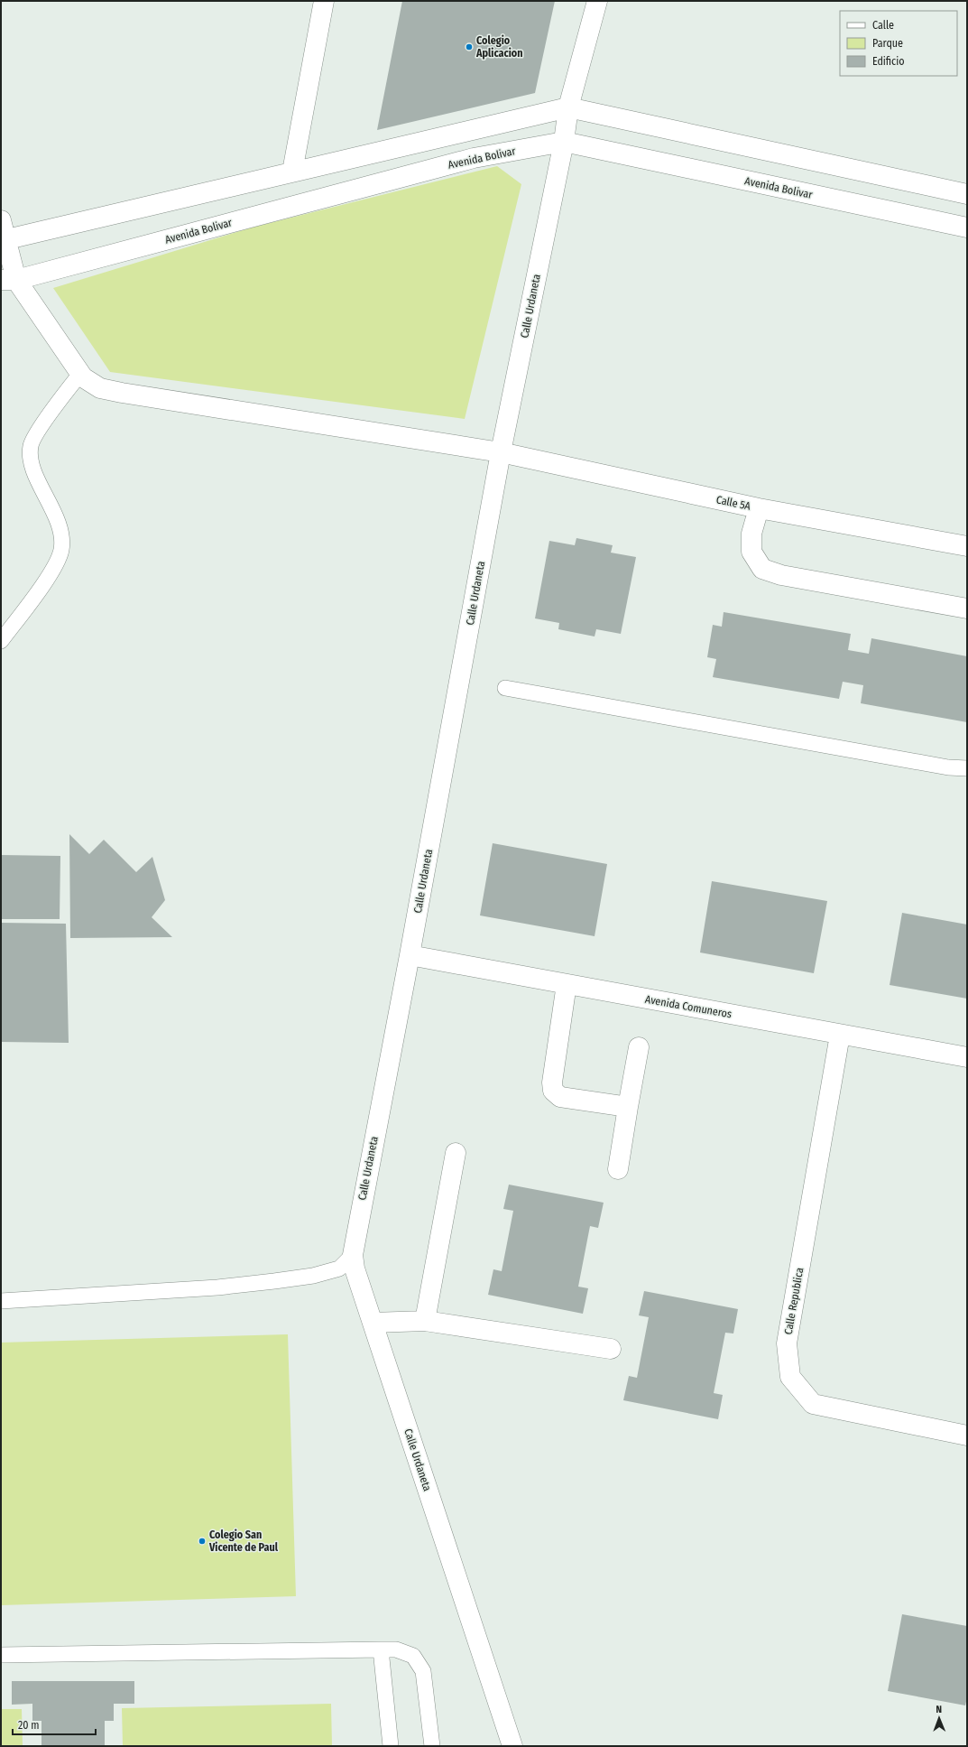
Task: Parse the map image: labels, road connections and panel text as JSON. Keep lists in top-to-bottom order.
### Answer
{
  "streets": {
    "street": [
      "Avenida Bolivar",
      "Calle Urdaneta",
      "Calle 5A",
      "Avenida Comuneros",
      "Calle Republica"
    ]
  },
  "crossings": [
    ["Avenida Bolivar", "Calle Urdaneta"],
    ["Avenida Bolivar", "Calle 5A"],
    ["Calle Urdaneta", "Calle 5A"],
    ["Calle Urdaneta", "Avenida Comuneros"],
    ["Avenida Comuneros", "Calle Republica"]
  ],
  "places": ["Colegio Aplicacion", "Colegio San Vicente de Paul"],
  "legend": ["Calle", "Parque", "Edificio"],
  "scale_bar": "20 m",
  "north": "top"
}
